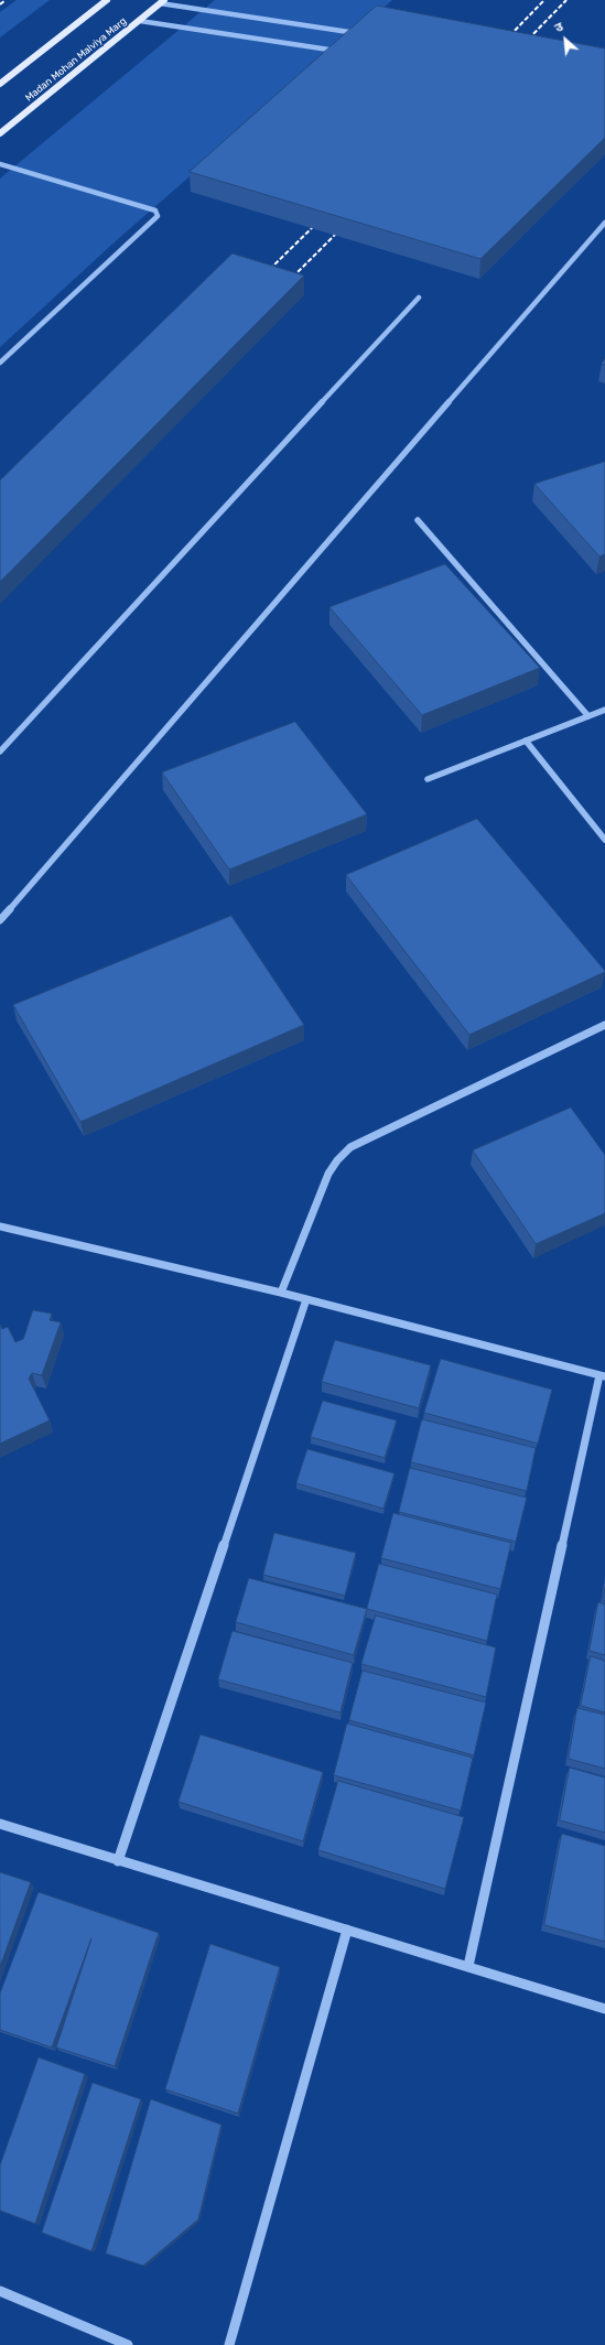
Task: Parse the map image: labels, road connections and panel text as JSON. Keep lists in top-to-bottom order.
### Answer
{
  "streets": {
    "main road": ["Madan Mohan Malviya Marg"]
  },
  "north": "top left"
}
